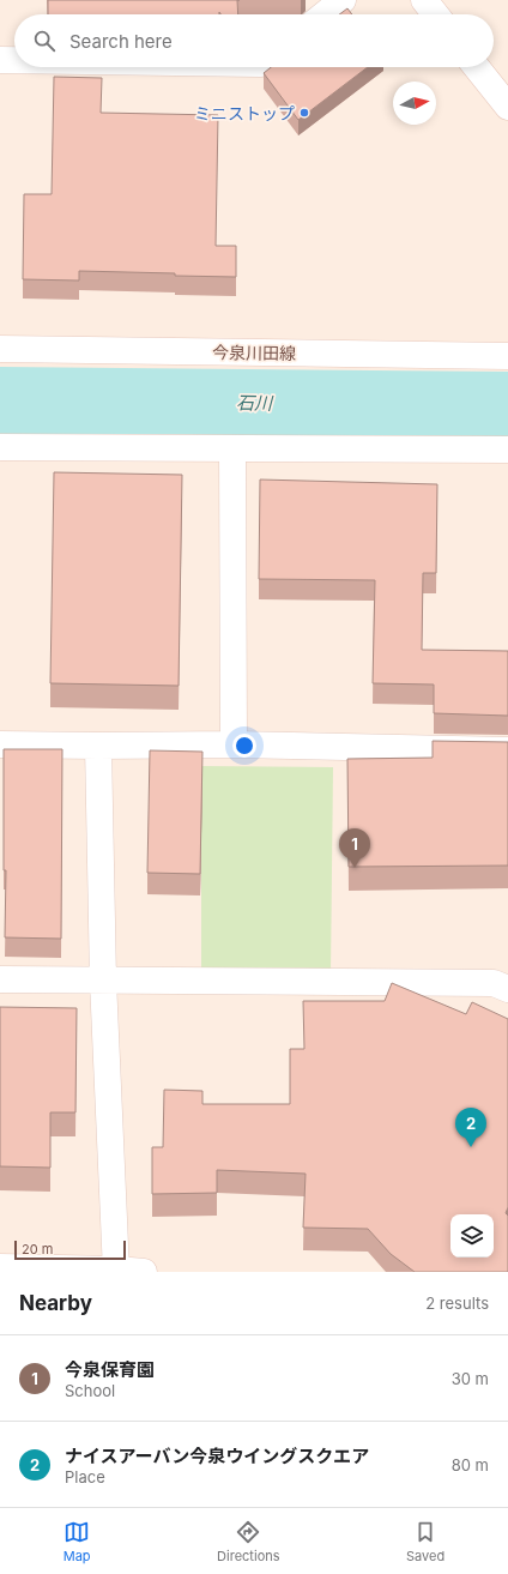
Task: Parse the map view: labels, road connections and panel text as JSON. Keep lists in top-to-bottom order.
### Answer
{
  "streets": {
    "street": ["今泉川田線"]
  },
  "water": ["石川"],
  "places": ["ミニストップ"],
  "scale_bar": "20 m",
  "north": "right",
  "page": {
    "search": "Search here",
    "pins": ["1", "2"],
    "scale": "20 m",
    "heading": ["Nearby", "2 results"],
    "list": [
      {
        "mark": "1",
        "name": "今泉保育園",
        "note": "School",
        "value": "30 m"
      },
      {
        "mark": "2",
        "name": "ナイスアーバン今泉ウイングスクエア",
        "note": "Place",
        "value": "80 m"
      }
    ],
    "nav": ["Map", "Directions", "Saved"]
  }
}
